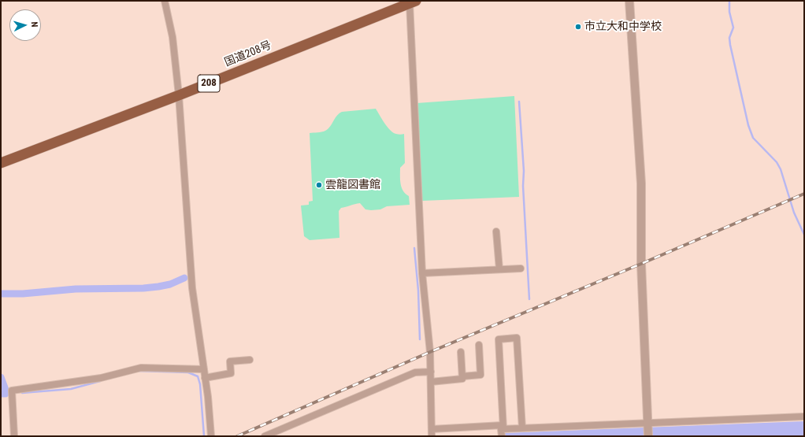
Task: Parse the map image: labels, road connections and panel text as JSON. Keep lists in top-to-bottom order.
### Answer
{
  "streets": {
    "highway": ["国道208号", "208"]
  },
  "places": ["市立大和中学校", "雲龍図書館"],
  "north": "right"
}
